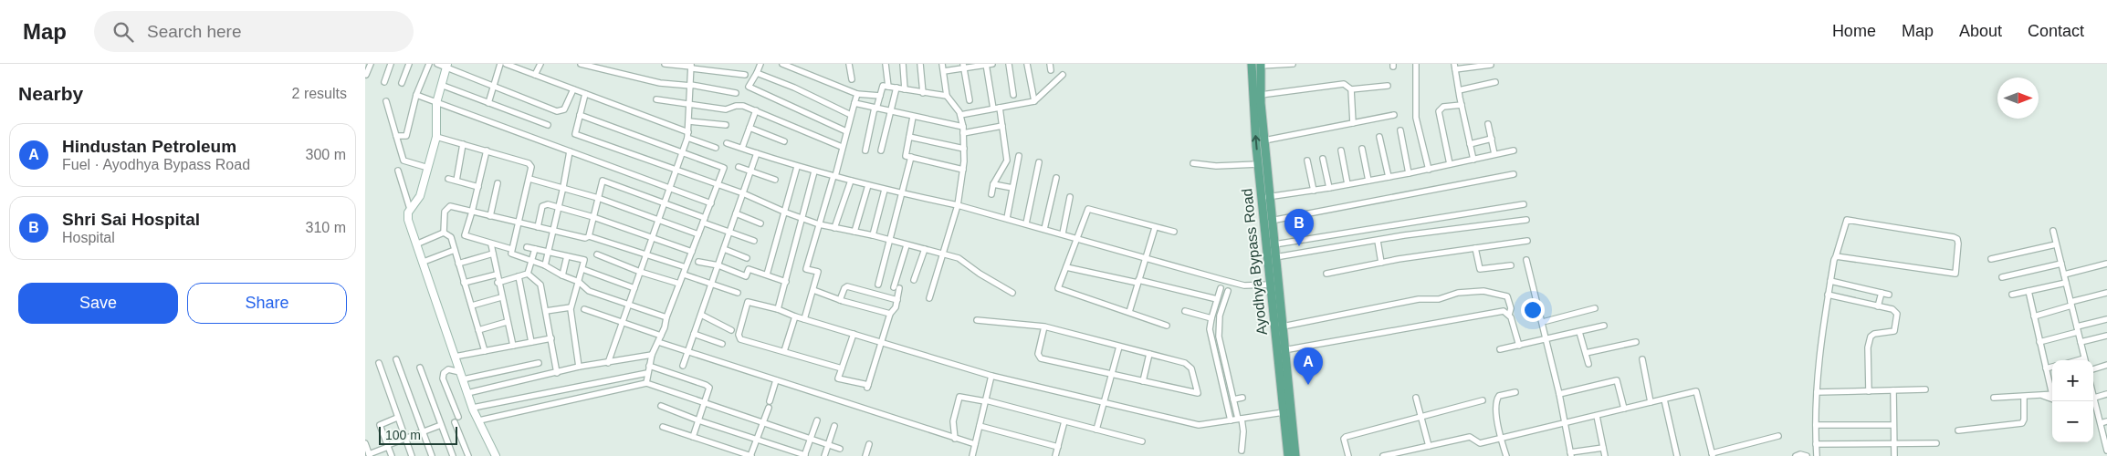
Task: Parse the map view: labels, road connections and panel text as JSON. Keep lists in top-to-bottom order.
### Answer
{
  "streets": {
    "main road": ["Ayodhya Bypass Road"]
  },
  "scale_bar": "100 m",
  "north": "right",
  "page": {
    "header": "Map",
    "search": "Search here",
    "nav": [
      "Home",
      "Map",
      "About",
      "Contact"
    ],
    "heading": ["Nearby", "2 results"],
    "list": [
      {
        "mark": "A",
        "name": "Hindustan Petroleum",
        "note": "Fuel · Ayodhya Bypass Road",
        "value": "300 m"
      },
      {
        "mark": "B",
        "name": "Shri Sai Hospital",
        "note": "Hospital",
        "value": "310 m"
      }
    ],
    "pins": ["B", "A"],
    "buttons": ["Save", "Share"],
    "map_buttons": ["+", "−"],
    "scale": "100 m"
  }
}
